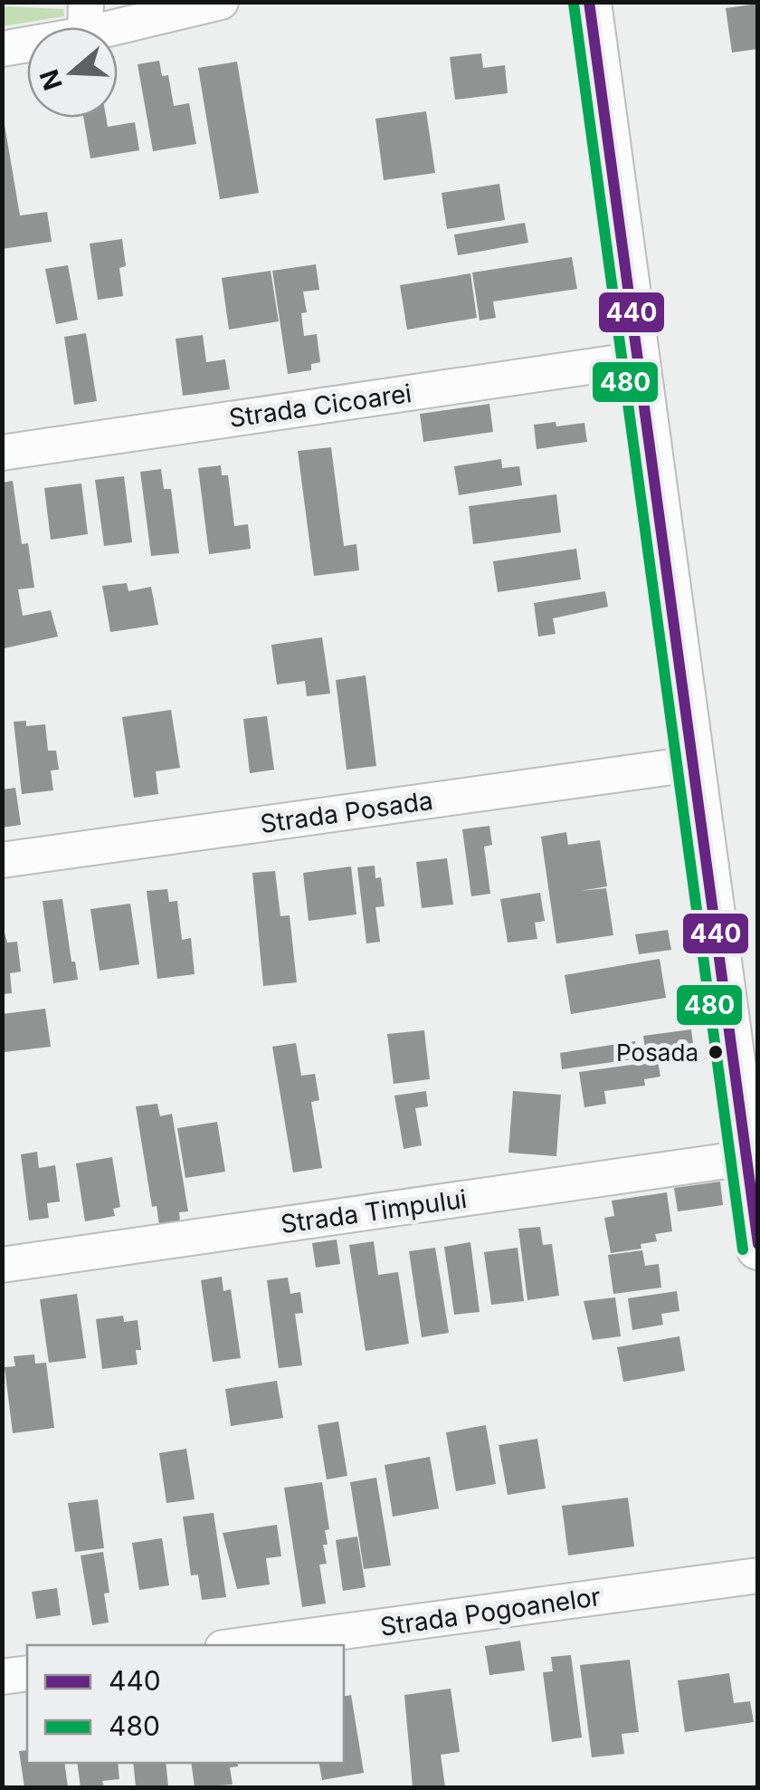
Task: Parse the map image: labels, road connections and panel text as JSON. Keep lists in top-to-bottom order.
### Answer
{
  "streets": {
    "street": [
      "Strada Cicoarei",
      "Strada Posada",
      "Strada Timpului",
      "Strada Pogoanelor"
    ]
  },
  "places": ["Posada"],
  "lines": ["transit line 440", "transit line 480"],
  "legend": ["440", "480"],
  "north": "left"
}
